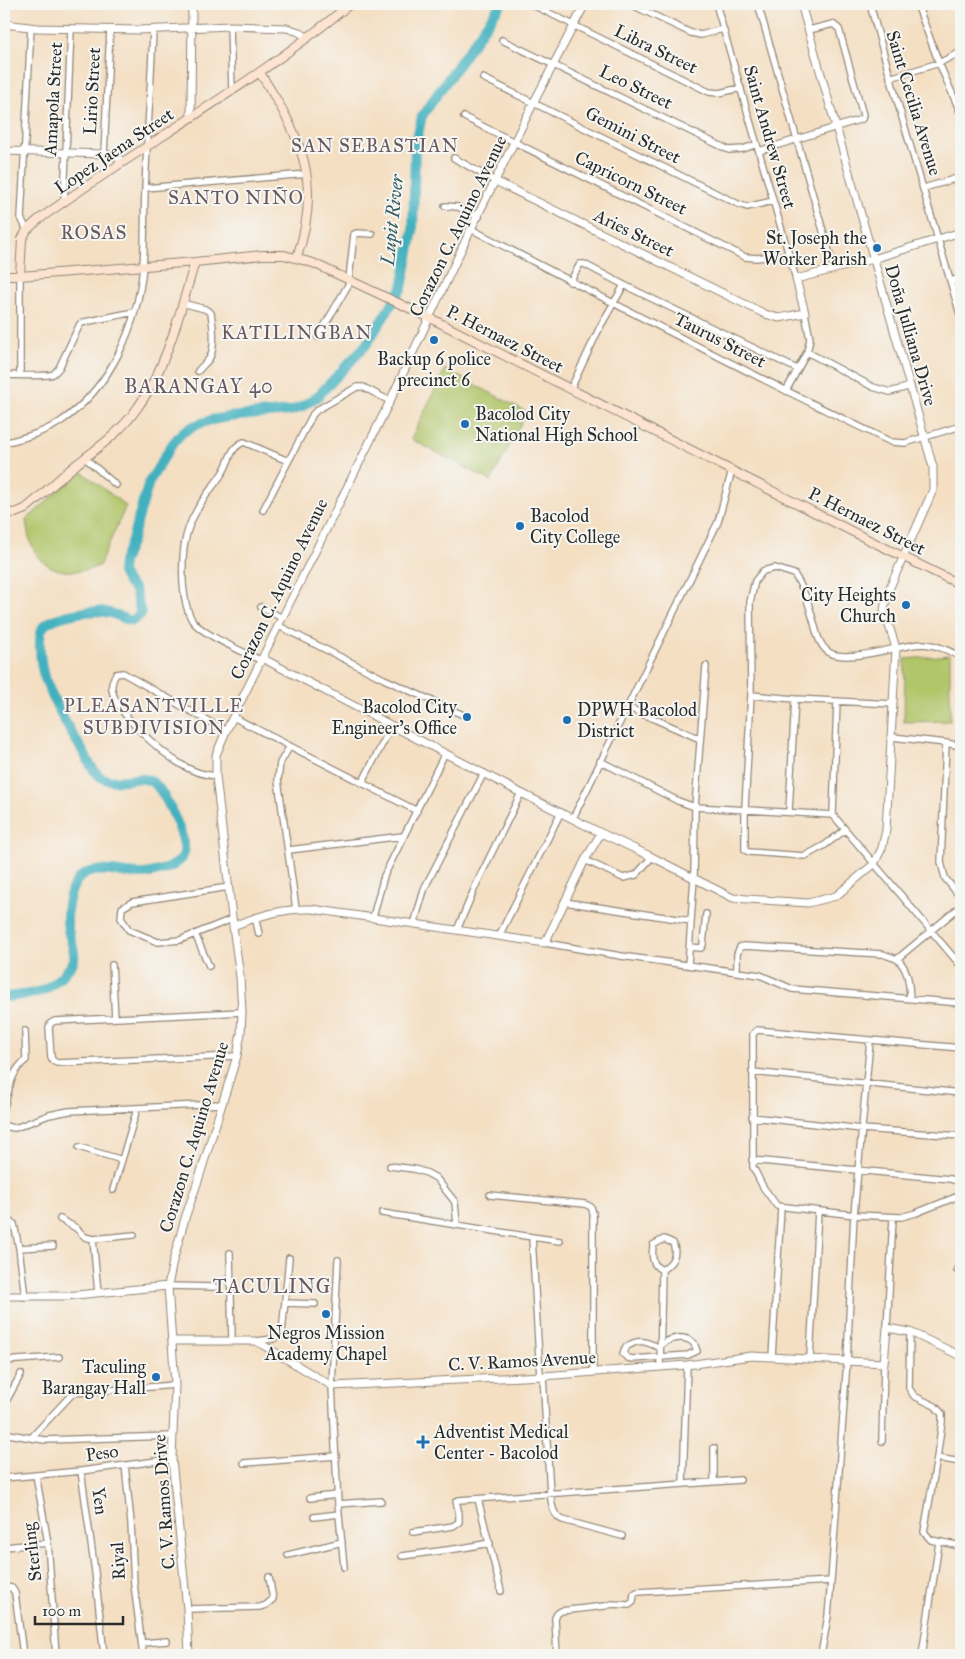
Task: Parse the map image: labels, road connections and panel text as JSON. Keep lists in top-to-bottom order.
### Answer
{
  "streets": {
    "main road": ["Lopez Jaena Street", "P. Hernaez Street"],
    "street": [
      "Libra Street",
      "Leo Street",
      "Lirio Street",
      "Amapola Street",
      "Saint Cecilia Avenue",
      "Gemini Street",
      "Saint Andrew Street",
      "Capricorn Street",
      "Corazon C. Aquino Avenue",
      "Aries Street",
      "Doña Julliana Drive",
      "Taurus Street",
      "C. V. Ramos Avenue",
      "Peso",
      "Yen",
      "C. V. Ramos Drive",
      "Sterling",
      "Riyal"
    ]
  },
  "crossings": [
    ["Libra Street", "Saint Andrew Street"],
    ["Libra Street", "Corazon C. Aquino Avenue"],
    ["Leo Street", "Saint Andrew Street"],
    ["Leo Street", "Corazon C. Aquino Avenue"],
    ["Leo Street", "Doña Julliana Drive"],
    ["Amapola Street", "Lopez Jaena Street"],
    ["Gemini Street", "Saint Andrew Street"],
    ["Gemini Street", "Corazon C. Aquino Avenue"],
    ["Saint Andrew Street", "Capricorn Street"],
    ["Saint Andrew Street", "Aries Street"],
    ["Saint Andrew Street", "Taurus Street"],
    ["Capricorn Street", "Corazon C. Aquino Avenue"],
    ["Corazon C. Aquino Avenue", "Aries Street"],
    ["Corazon C. Aquino Avenue", "P. Hernaez Street"],
    ["Corazon C. Aquino Avenue", "Taurus Street"],
    ["Corazon C. Aquino Avenue", "C. V. Ramos Drive"],
    ["Doña Julliana Drive", "P. Hernaez Street"],
    ["Doña Julliana Drive", "Taurus Street"],
    ["Peso", "Yen"],
    ["Peso", "C. V. Ramos Drive"],
    ["Peso", "Sterling"],
    ["Peso", "Riyal"]
  ],
  "districts": [
    "SAN SEBASTIAN",
    "SANTO NIÑO",
    "ROSAS",
    "KATILINGBAN",
    "BARANGAY 40",
    "PLEASANTVILLE SUBDIVISION",
    "TACULING"
  ],
  "water": ["Lupit River"],
  "places": {
    "other": [
      "St. Joseph the Worker Parish",
      "Backup 6 police precinct 6",
      "Bacolod City National High School",
      "Bacolod City College",
      "City Heights Church",
      "Bacolod City Engineer's Office",
      "DPWH Bacolod District",
      "Negros Mission Academy Chapel",
      "Taculing Barangay Hall"
    ],
    "health": ["Adventist Medical Center - Bacolod"]
  },
  "scale_bar": "100 m"
}
